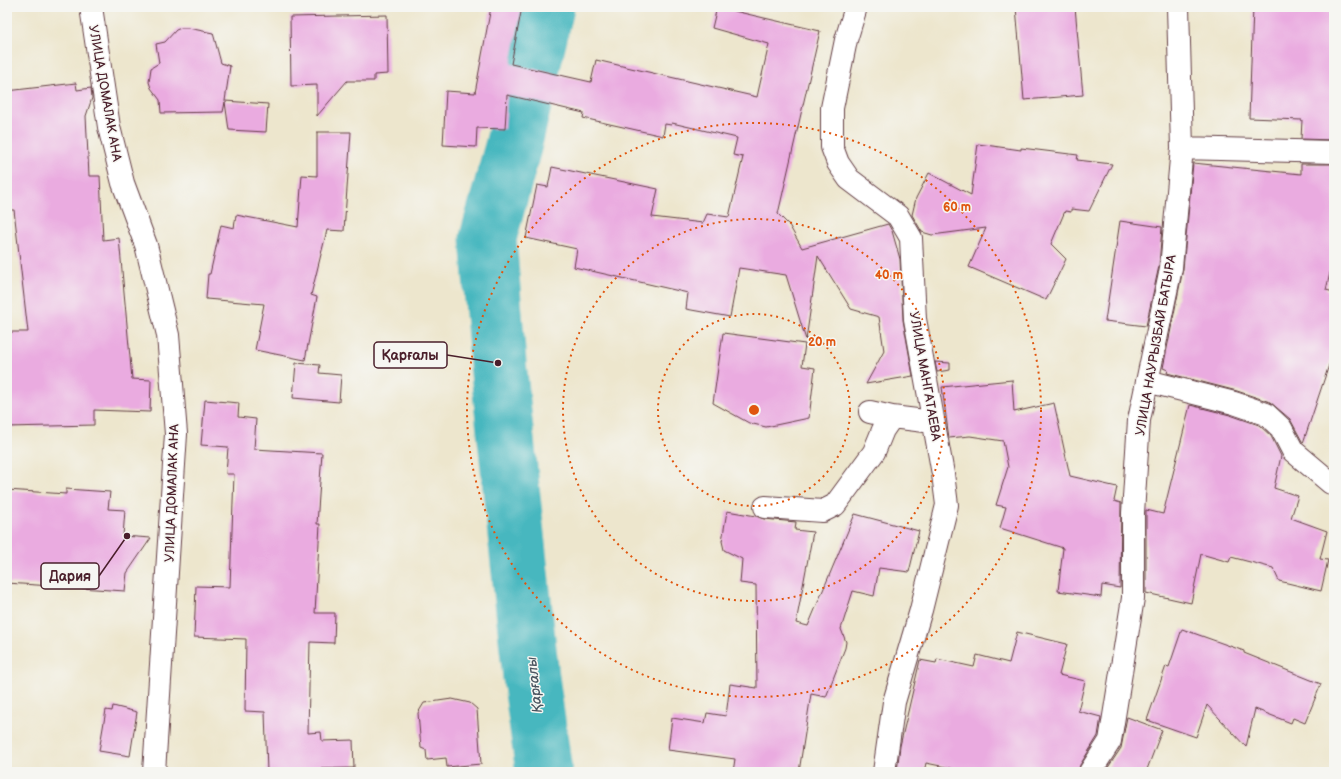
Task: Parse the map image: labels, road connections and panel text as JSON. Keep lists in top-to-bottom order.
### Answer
{
  "streets": {
    "street": ["УЛИЦА ДОМАЛАК АНА", "УЛИЦА НАУРЫЗБАЙ БАТЫРА", "УЛИЦА МАНГАТАЕВА"]
  },
  "water": ["Қарғалы"],
  "places": ["Қарғалы", "Дария"],
  "rings": ["60 m", "40 m", "20 m"]
}
